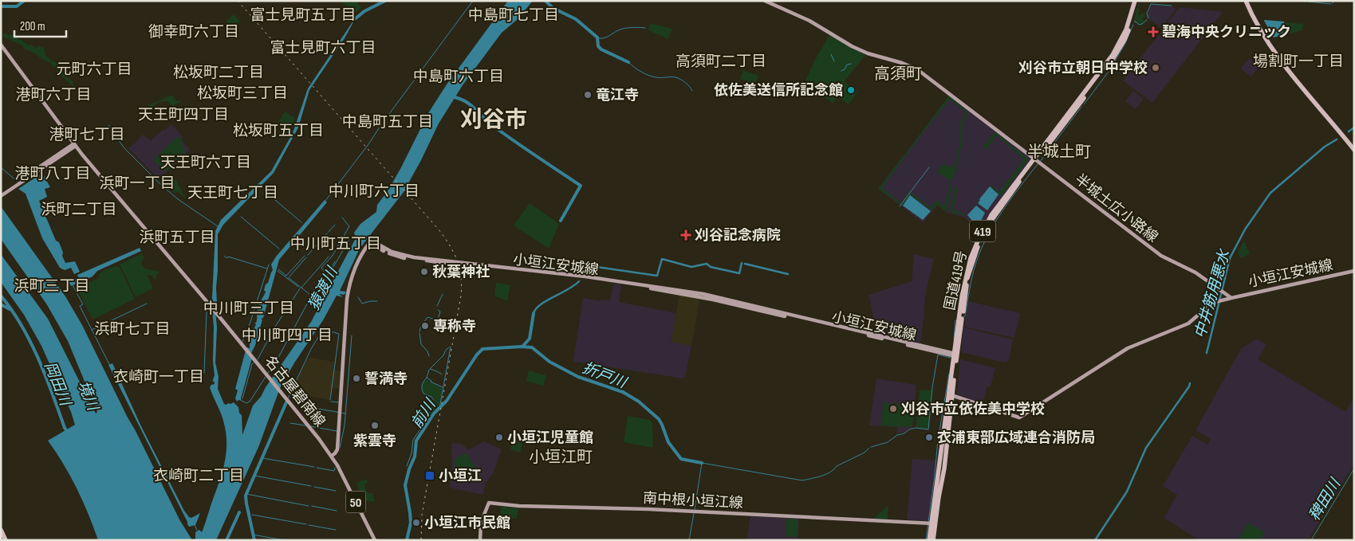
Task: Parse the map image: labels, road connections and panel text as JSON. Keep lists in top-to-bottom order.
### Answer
{
  "streets": {
    "highway": ["419", "国道419号"],
    "main road": [
      "半城土広小路線",
      "小垣江安城線",
      "名古屋碧南線",
      "南中根小垣江線",
      "50"
    ]
  },
  "crossings": [
    ["半城土広小路線", "小垣江安城線"],
    ["半城土広小路線", "国道419号"],
    ["小垣江安城線", "国道419号"],
    ["国道419号", "南中根小垣江線"]
  ],
  "districts": [
    "富士見町五丁目",
    "中島町七丁目",
    "御幸町六丁目",
    "富士見町六丁目",
    "高須町二丁目",
    "場割町一丁目",
    "元町六丁目",
    "松坂町二丁目",
    "高須町",
    "中島町六丁目",
    "松坂町三丁目",
    "港町六丁目",
    "天王町四丁目",
    "刈谷市",
    "中島町五丁目",
    "松坂町五丁目",
    "港町七丁目",
    "半城土町",
    "天王町六丁目",
    "港町八丁目",
    "浜町一丁目",
    "中川町六丁目",
    "天王町七丁目",
    "浜町二丁目",
    "浜町五丁目",
    "中川町五丁目",
    "浜町三丁目",
    "中川町三丁目",
    "浜町七丁目",
    "中川町四丁目",
    "衣崎町一丁目",
    "小垣江町",
    "衣崎町二丁目"
  ],
  "water": [
    "猿渡川",
    "中井筋用悪水",
    "折戸川",
    "岡田川",
    "境川",
    "前川",
    "稗田川"
  ],
  "places": {
    "health": ["碧海中央クリニック", "刈谷記念病院"],
    "other": [
      "刈谷市立朝日中学校",
      "依佐美送信所記念館",
      "竜江寺",
      "秋葉神社",
      "専称寺",
      "誓満寺",
      "刈谷市立依佐美中学校",
      "紫雲寺",
      "小垣江児童館",
      "衣浦東部広域連合消防局",
      "小垣江市民館"
    ],
    "transit": ["小垣江"]
  },
  "scale_bar": "200 m"
}
